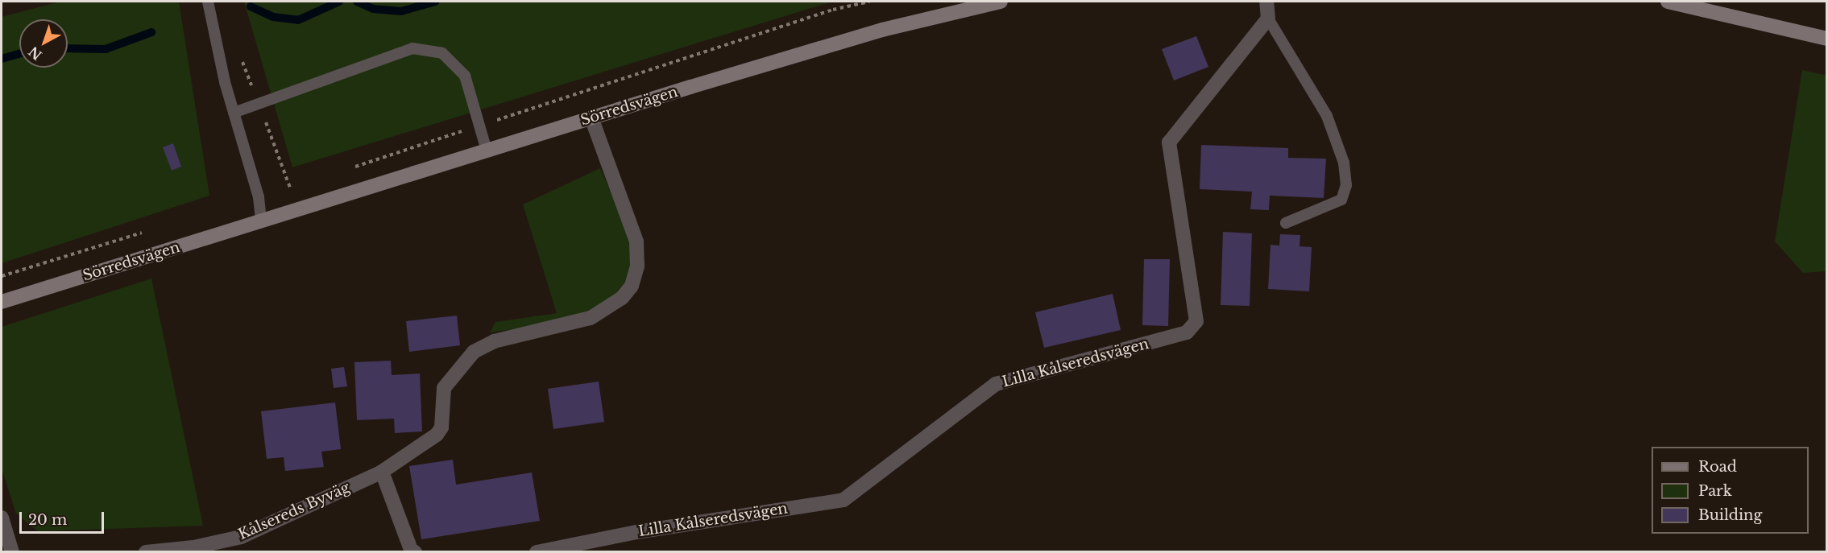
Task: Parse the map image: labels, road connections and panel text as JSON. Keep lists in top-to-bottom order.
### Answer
{
  "streets": {
    "street": ["Sörredsvägen", "Lilla Kålseredsvägen", "Kålsereds Byväg"]
  },
  "crossings": [
    ["Sörredsvägen", "Kålsereds Byväg"]
  ],
  "legend": ["Road", "Park", "Building"],
  "scale_bar": "20 m",
  "north": "bottom left"
}
